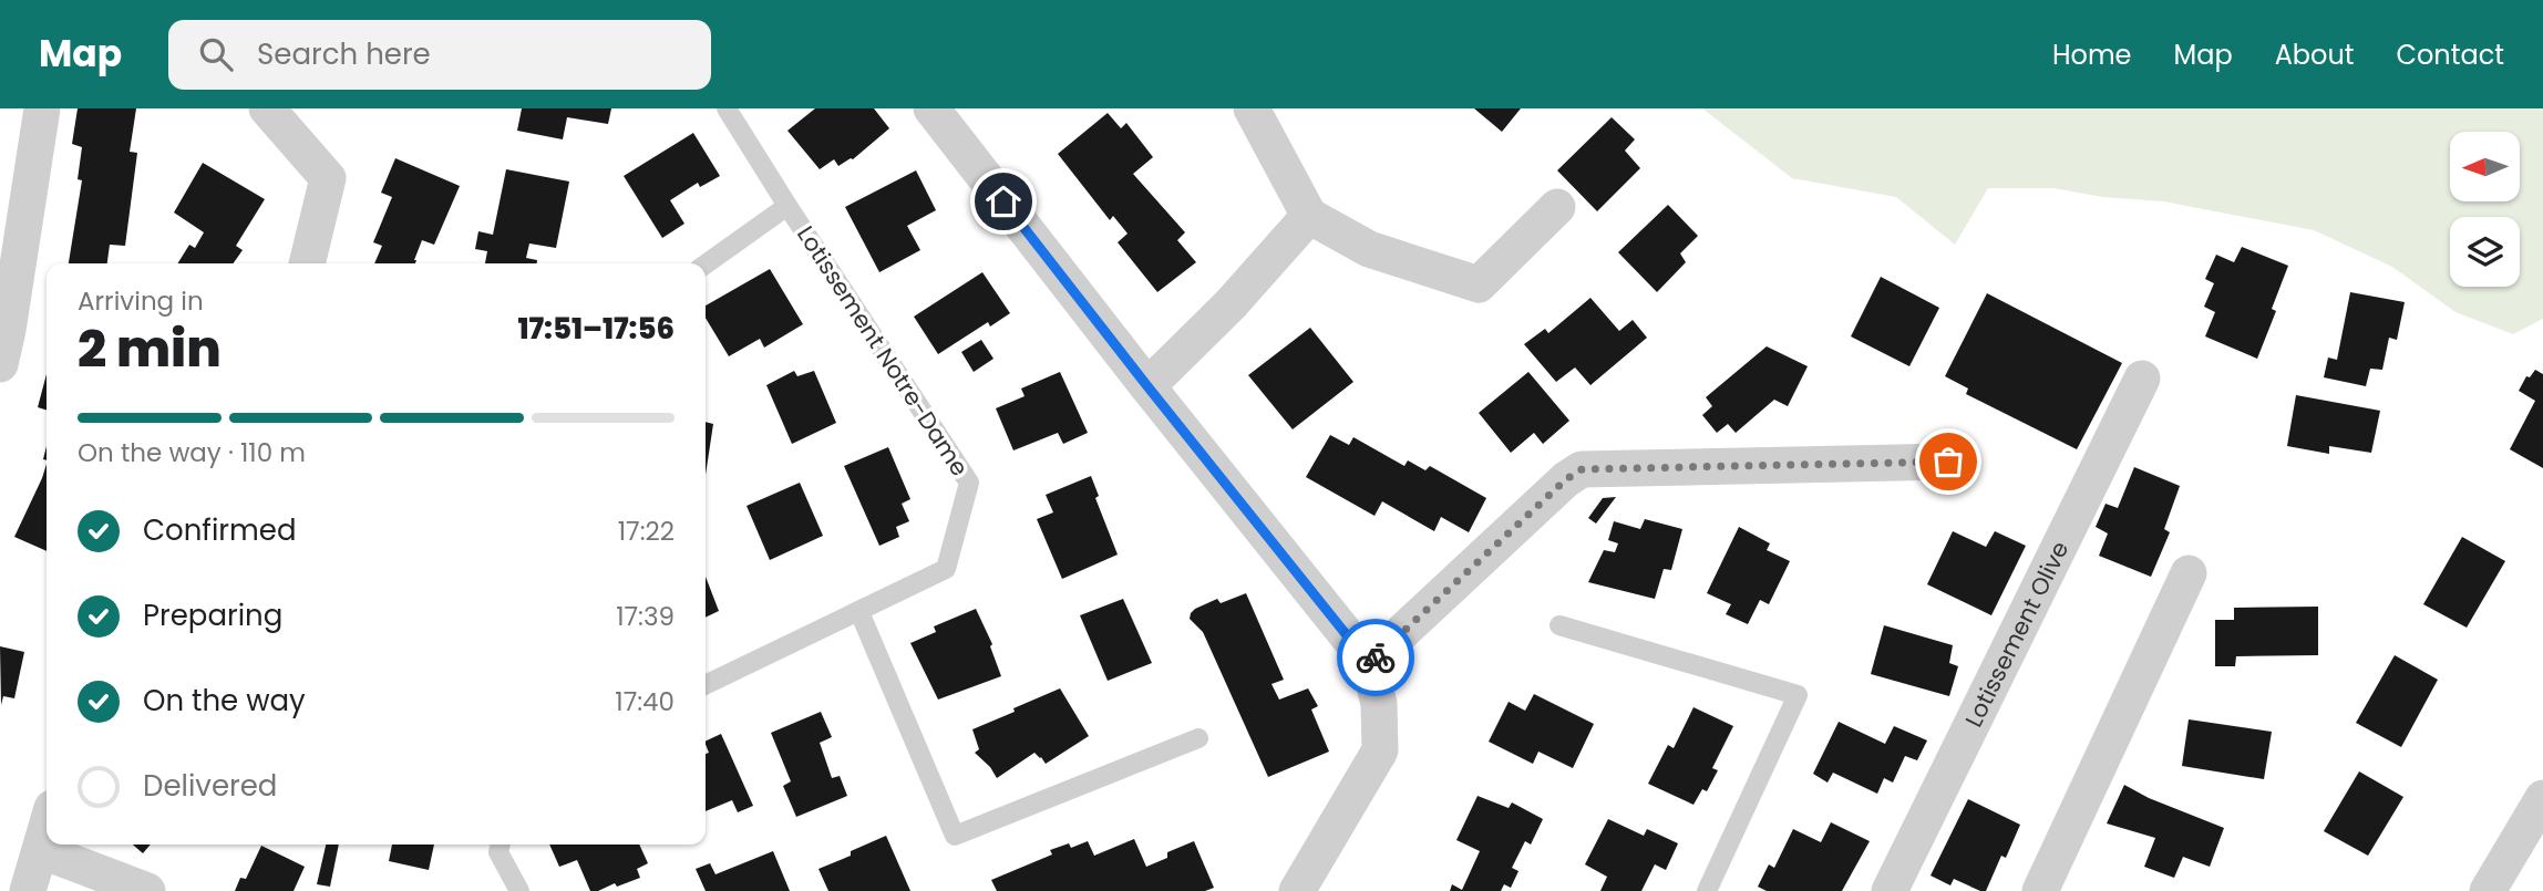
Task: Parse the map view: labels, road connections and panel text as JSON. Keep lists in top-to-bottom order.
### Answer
{
  "streets": {
    "street": ["Lotissement Olive"],
    "lane": ["Lotissement Notre-Dame"]
  },
  "north": "left",
  "page": {
    "header": "Map",
    "search": "Search here",
    "nav": [
      "Home",
      "Map",
      "About",
      "Contact"
    ],
    "heading": ["2 min", "Arriving in", "17:51–17:56"],
    "bar": "On the way · 110 m",
    "list": [
      ["Confirmed", "17:22"],
      ["Preparing", "17:39"],
      ["On the way", "17:40"],
      "Delivered"
    ]
  }
}
